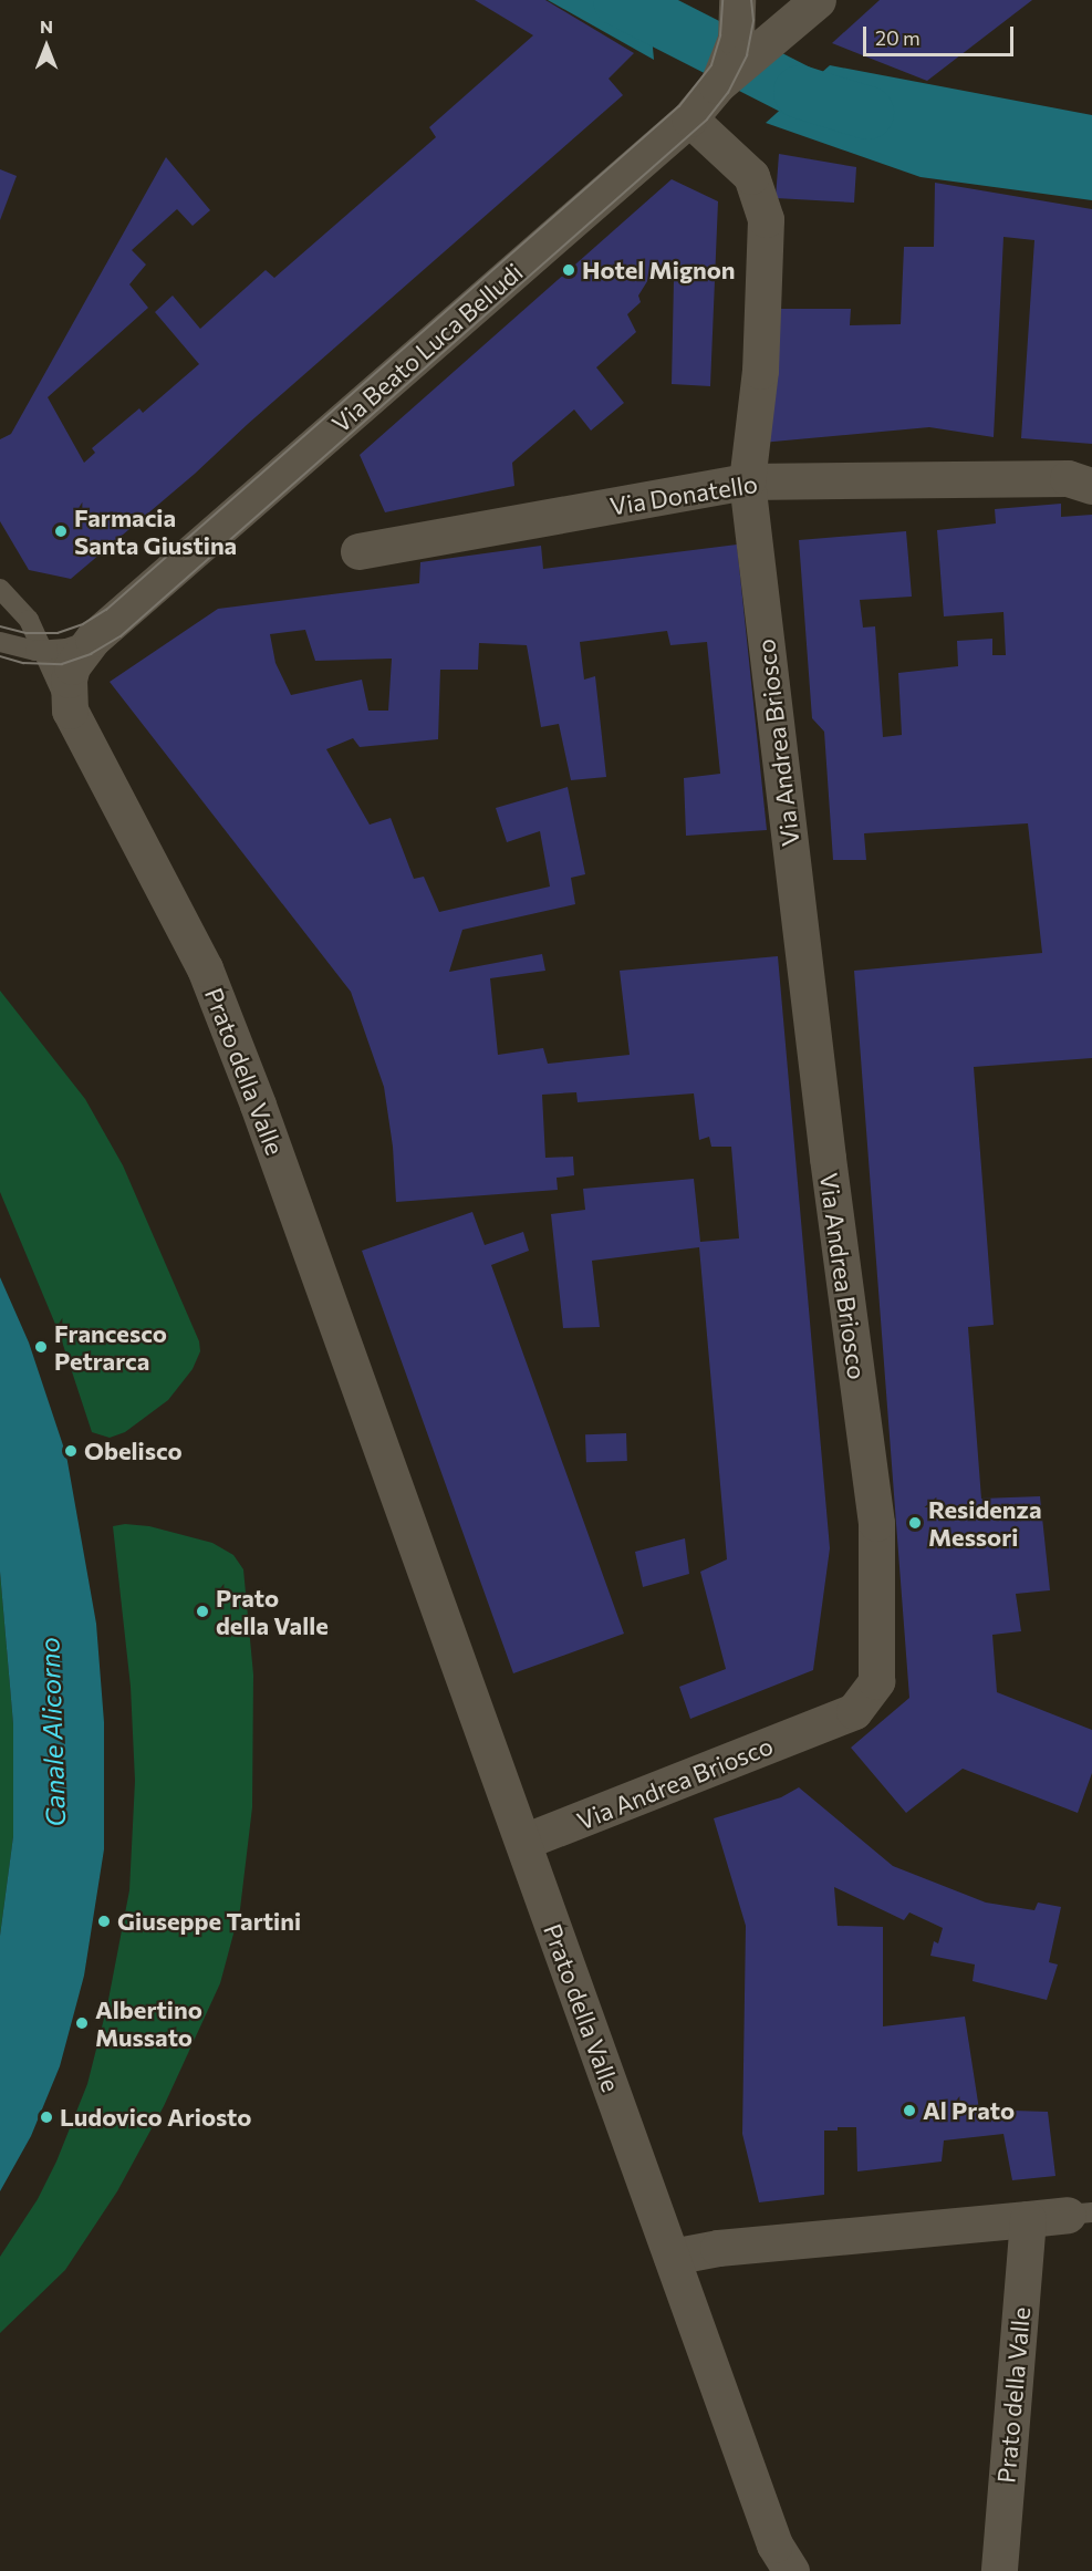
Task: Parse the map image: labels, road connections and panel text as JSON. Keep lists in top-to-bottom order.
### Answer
{
  "streets": {
    "street": [
      "Via Beato Luca Belludi",
      "Via Donatello",
      "Via Andrea Briosco",
      "Prato della Valle"
    ]
  },
  "crossings": [
    ["Via Beato Luca Belludi", "Via Andrea Briosco"],
    ["Via Beato Luca Belludi", "Prato della Valle"],
    ["Via Donatello", "Via Andrea Briosco"],
    ["Via Andrea Briosco", "Prato della Valle"]
  ],
  "water": ["Canale Alicorno"],
  "places": [
    "Hotel Mignon",
    "Farmacia Santa Giustina",
    "Francesco Petrarca",
    "Obelisco",
    "Residenza Messori",
    "Prato della Valle",
    "Giuseppe Tartini",
    "Albertino Mussato",
    "Al Prato",
    "Ludovico Ariosto"
  ],
  "scale_bar": "20 m",
  "north": "top"
}
